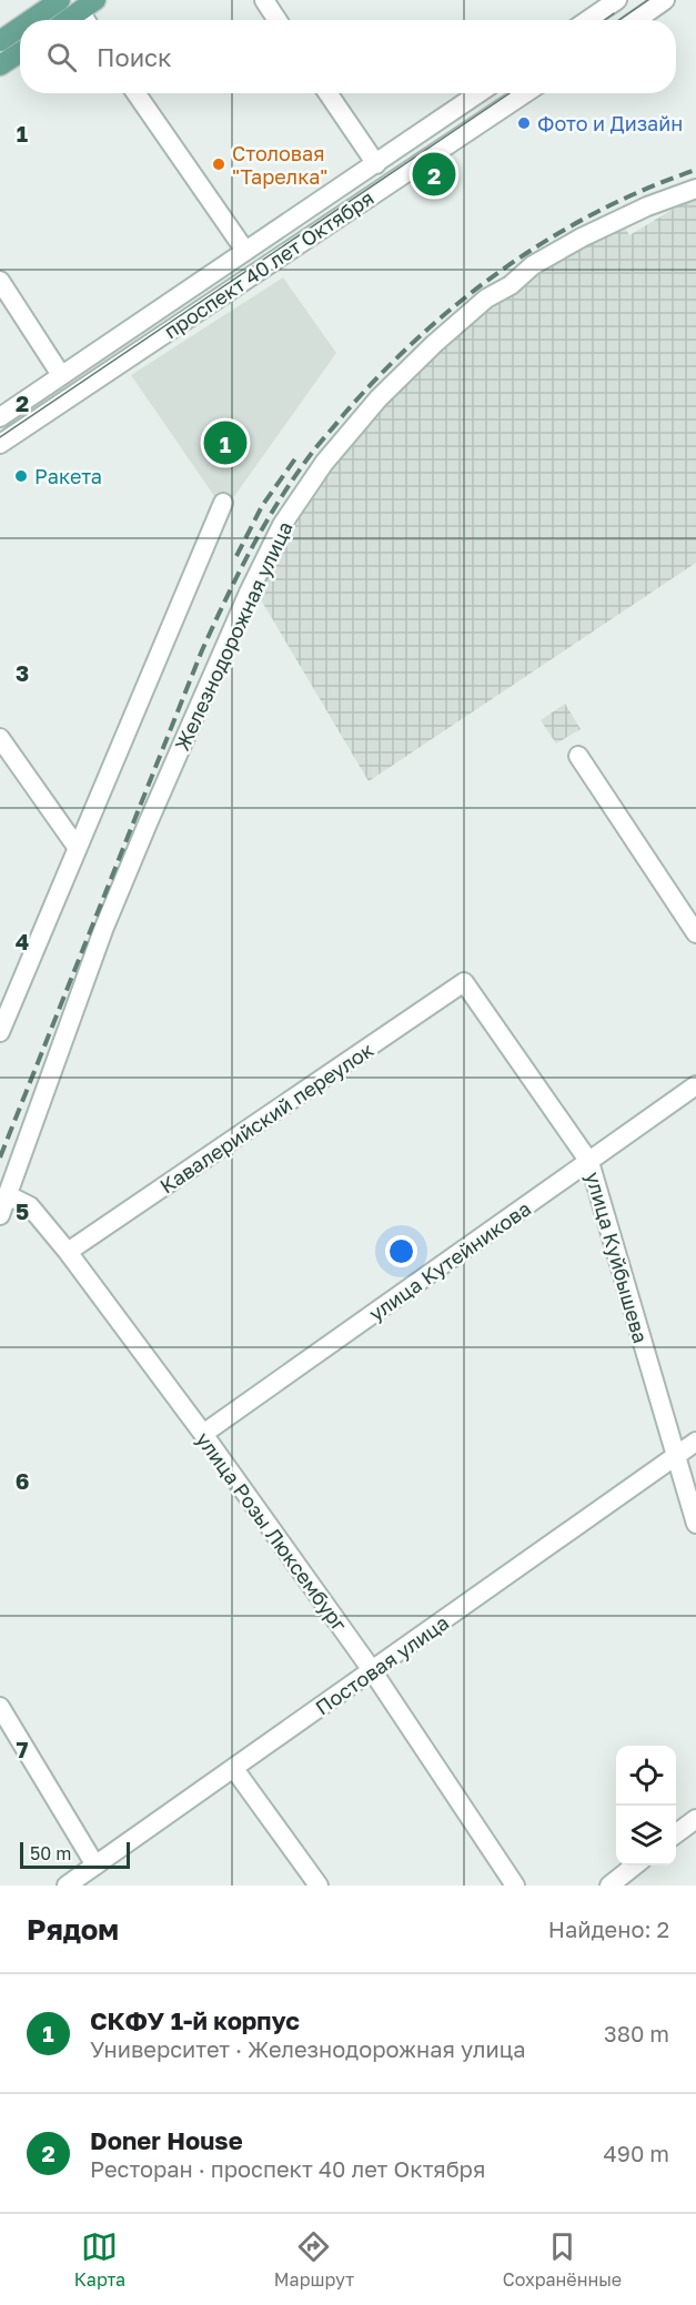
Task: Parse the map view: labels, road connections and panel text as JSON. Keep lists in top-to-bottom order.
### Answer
{
  "streets": {
    "street": [
      "проспект 40 лет Октября",
      "Железнодорожная улица",
      "Кавалерийский переулок",
      "улица Куйбышева",
      "улица Кутейникова",
      "улица Розы Люксембург",
      "Постовая улица"
    ]
  },
  "crossings": [
    ["Железнодорожная улица", "улица Розы Люксембург"],
    ["Кавалерийский переулок", "улица Куйбышева"],
    ["Кавалерийский переулок", "улица Розы Люксембург"],
    ["улица Куйбышева", "улица Кутейникова"],
    ["улица Куйбышева", "Постовая улица"],
    ["улица Кутейникова", "улица Розы Люксембург"],
    ["улица Розы Люксембург", "Постовая улица"]
  ],
  "places": ["Фото и Дизайн", "Столовая \"Тарелка\"", "Ракета"],
  "scale_bar": "50 m",
  "page": {
    "search": "Поиск",
    "pins": ["2", "1"],
    "scale": "50 m",
    "heading": ["Рядом", "Найдено: 2"],
    "list": [
      {
        "mark": "1",
        "name": "СКФУ 1-й корпус",
        "note": "Университет · Железнодорожная улица",
        "value": "380 m"
      },
      {
        "mark": "2",
        "name": "Doner House",
        "note": "Ресторан · проспект 40 лет Октября",
        "value": "490 m"
      }
    ],
    "nav": ["Карта", "Маршрут", "Сохранённые"]
  },
  "grid": {
    "rows": [
      "1",
      "2",
      "3",
      "4",
      "5",
      "6",
      "7"
    ]
  }
}
